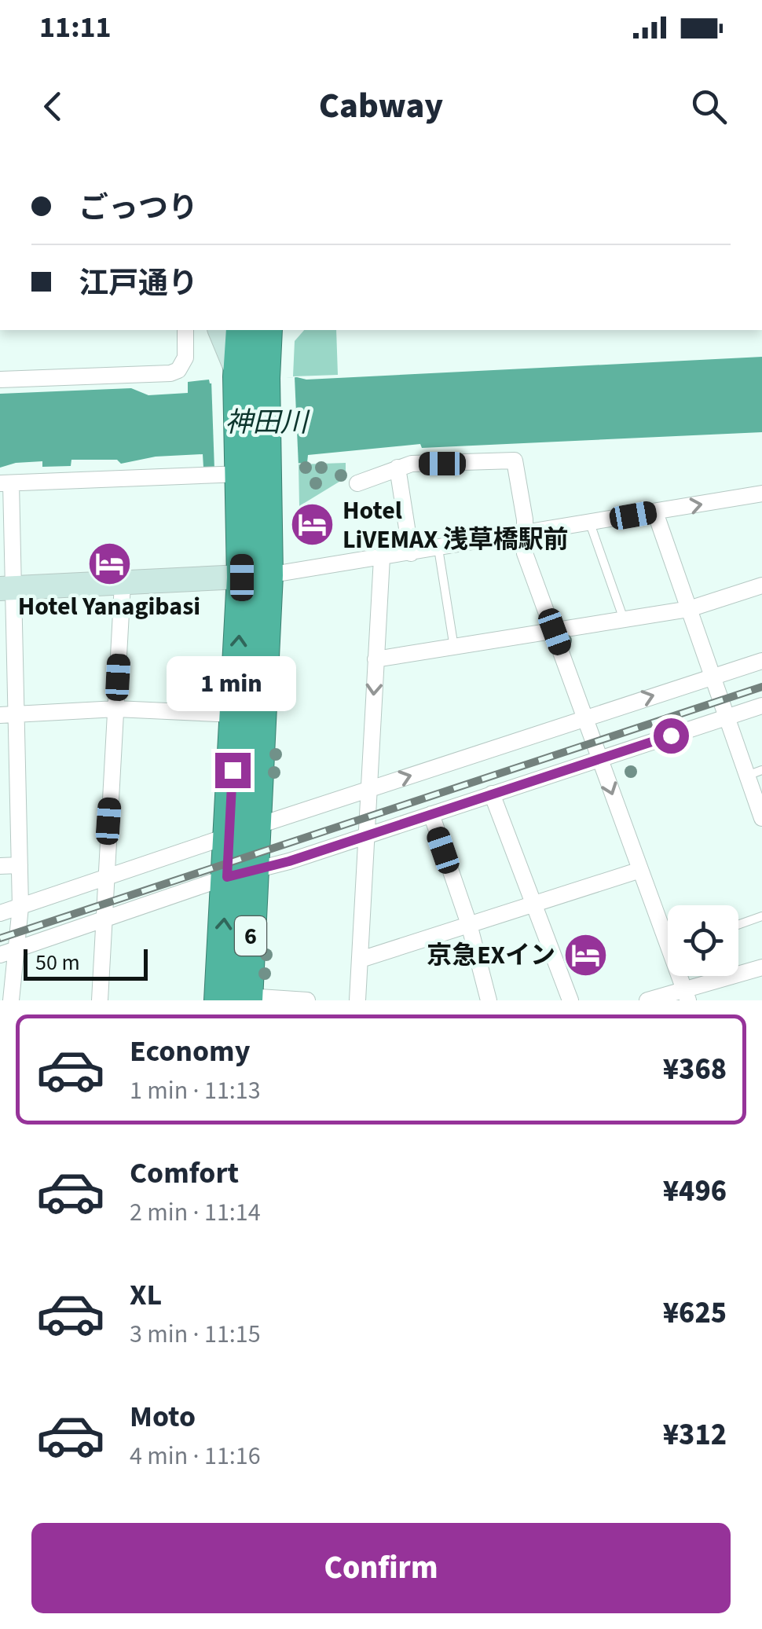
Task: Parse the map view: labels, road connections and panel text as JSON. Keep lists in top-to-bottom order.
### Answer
{
  "streets": {
    "highway": ["6"]
  },
  "water": ["神田川"],
  "places": {
    "hotel": ["Hotel LiVEMAX 浅草橋駅前", "Hotel Yanagibasi", "京急EXイン"]
  },
  "scale_bar": "50 m",
  "page": {
    "status": "11:11",
    "header": "Cabway",
    "banner": ["ごっつり", "江戸通り"],
    "bubble": "1 min",
    "scale": "50 m",
    "list": [
      {
        "name": "Economy",
        "note": "1 min · 11:13",
        "value": "¥368"
      },
      {
        "name": "Comfort",
        "note": "2 min · 11:14",
        "value": "¥496"
      },
      {
        "name": "XL",
        "note": "3 min · 11:15",
        "value": "¥625"
      },
      {
        "name": "Moto",
        "note": "4 min · 11:16",
        "value": "¥312"
      }
    ],
    "buttons": "Confirm"
  }
}
